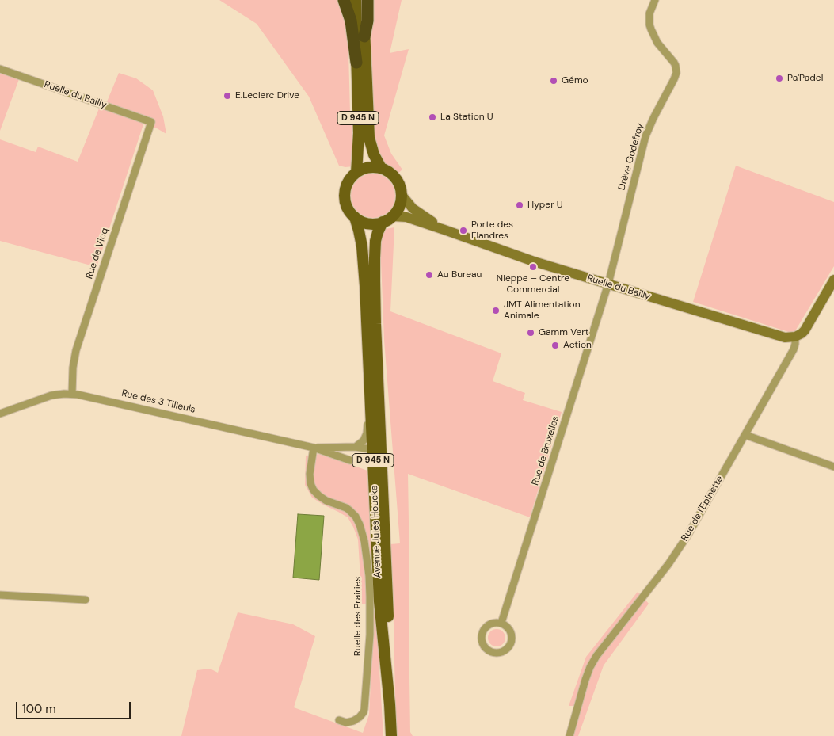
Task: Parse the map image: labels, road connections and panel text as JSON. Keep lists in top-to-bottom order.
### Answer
{
  "streets": {
    "main road": ["D 945 N", "Avenue Jules Houcke"],
    "street": [
      "Ruelle du Bailly",
      "Drève Godefroy",
      "Rue de Vicq",
      "Rue des 3 Tilleuls",
      "Rue de Bruxelles",
      "Rue de l'Épinette",
      "Ruelle des Prairies"
    ]
  },
  "crossings": [
    ["Ruelle du Bailly", "D 945 N"],
    ["Ruelle du Bailly", "Drève Godefroy"],
    ["Ruelle du Bailly", "Rue de Vicq"],
    ["Ruelle du Bailly", "Rue de Bruxelles"],
    ["Ruelle du Bailly", "Rue de l'Épinette"],
    ["Ruelle du Bailly", "Avenue Jules Houcke"],
    ["D 945 N", "Avenue Jules Houcke"],
    ["Drève Godefroy", "Rue de Bruxelles"],
    ["Rue de Vicq", "Rue des 3 Tilleuls"],
    ["Rue des 3 Tilleuls", "Avenue Jules Houcke"],
    ["Rue des 3 Tilleuls", "Ruelle des Prairies"]
  ],
  "places": [
    "Pa'Padel",
    "Gémo",
    "E.Leclerc Drive",
    "La Station U",
    "Hyper U",
    "Porte des Flandres",
    "Nieppe – Centre Commercial",
    "Au Bureau",
    "JMT Alimentation Animale",
    "Gamm Vert",
    "Action"
  ],
  "scale_bar": "100 m"
}
